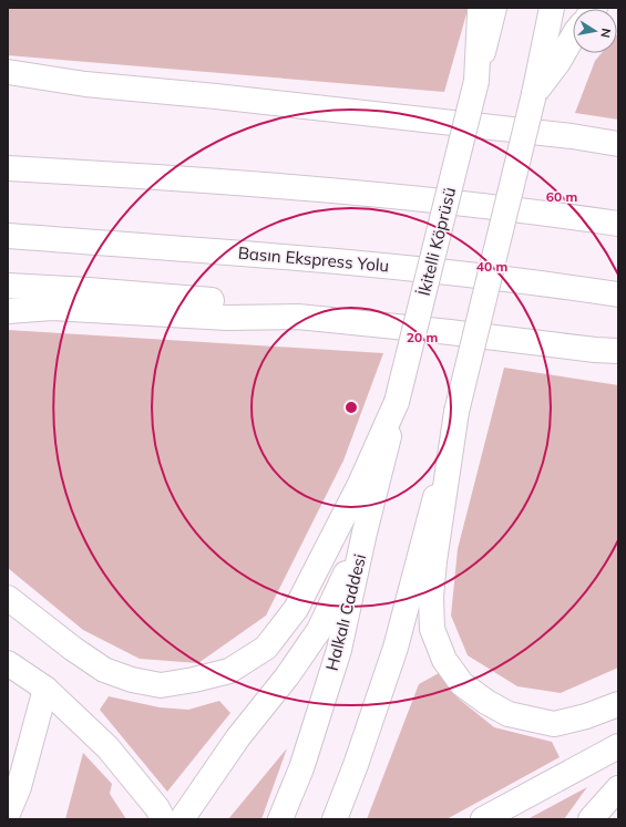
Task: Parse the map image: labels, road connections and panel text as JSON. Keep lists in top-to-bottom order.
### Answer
{
  "streets": {
    "main road": ["İkitelli Köprüsü", "Basın Ekspress Yolu", "Halkalı Caddesi"]
  },
  "crossings": [
    ["İkitelli Köprüsü", "Halkalı Caddesi"]
  ],
  "north": "right",
  "rings": ["60 m", "40 m", "20 m"]
}
